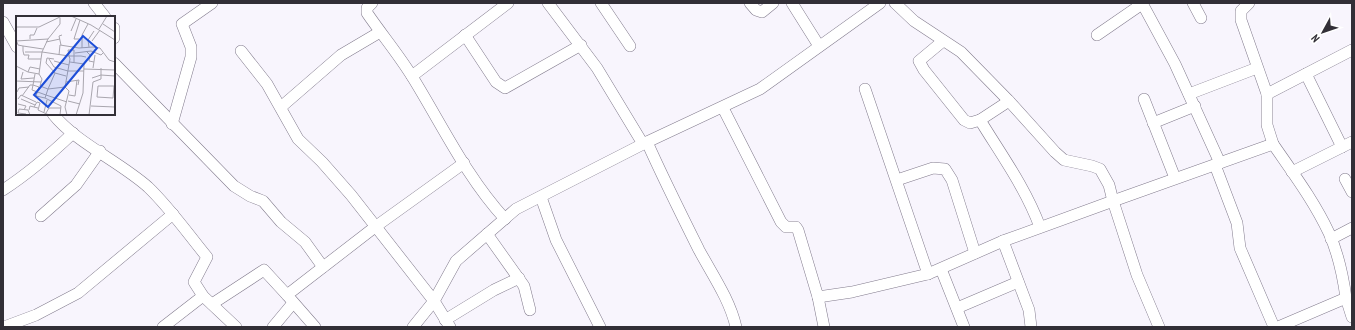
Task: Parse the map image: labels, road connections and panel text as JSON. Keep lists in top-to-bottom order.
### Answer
{
  "north": "bottom left"
}
